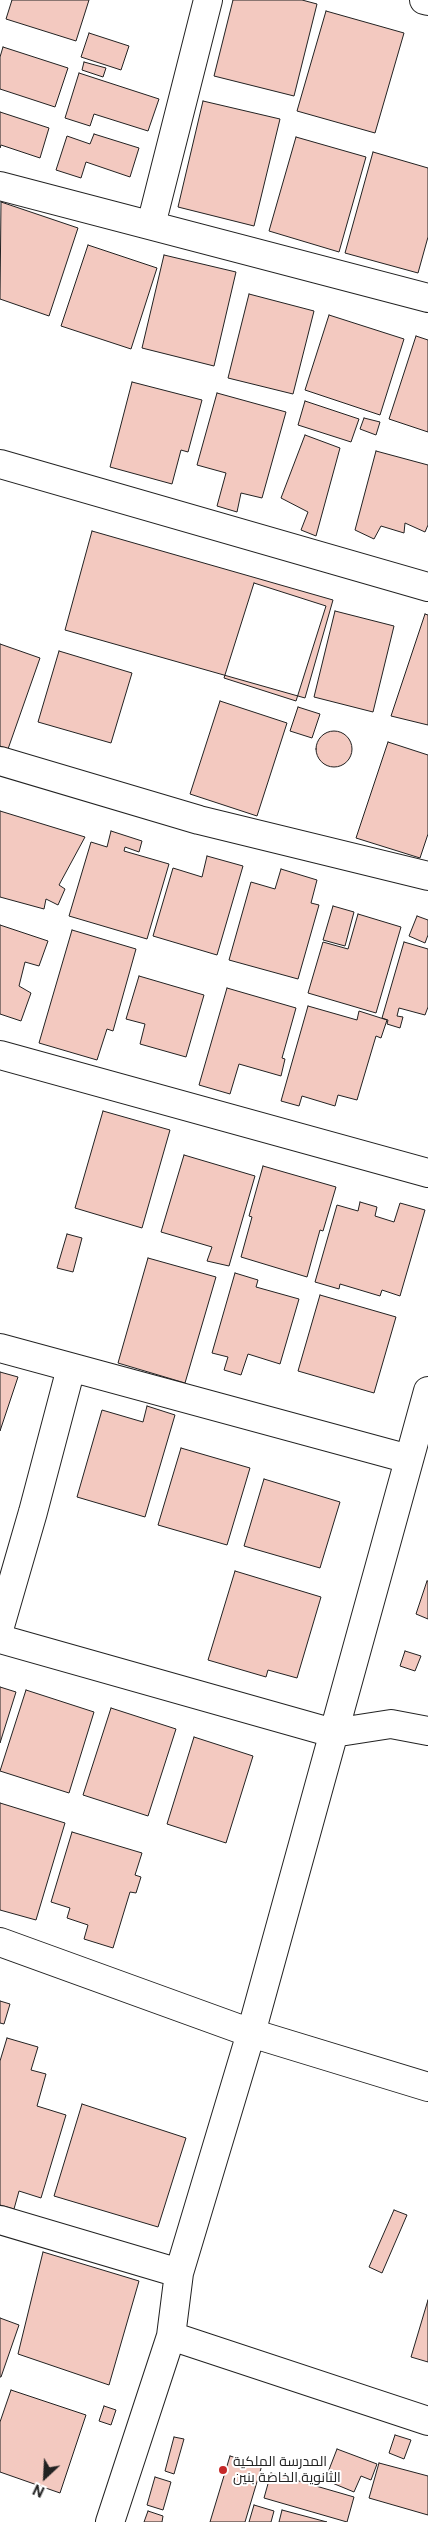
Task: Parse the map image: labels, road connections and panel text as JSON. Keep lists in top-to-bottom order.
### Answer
{
  "places": ["المدرسة الملكية الثانوية الخاصة بنين"],
  "north": "bottom left"
}
